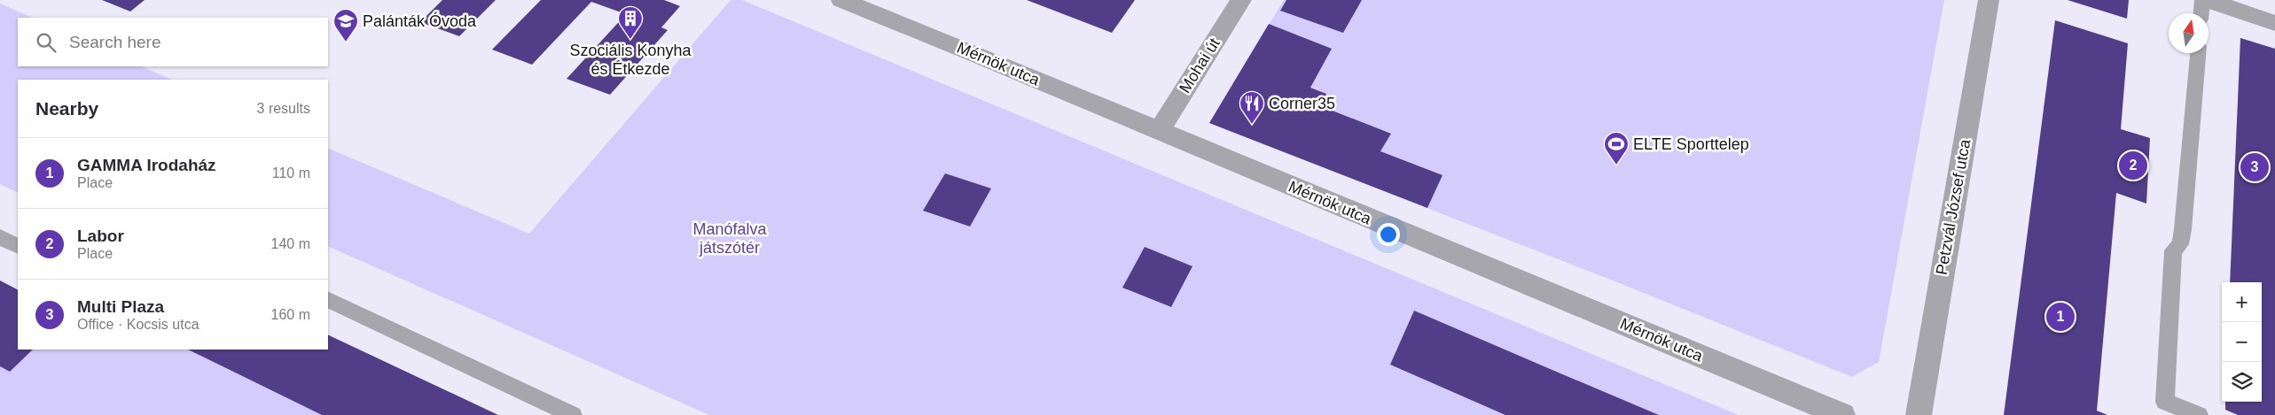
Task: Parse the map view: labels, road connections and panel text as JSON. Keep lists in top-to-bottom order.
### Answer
{
  "streets": {
    "street": ["Mérnök utca", "Mohai út", "Petzvál József utca"]
  },
  "crossings": [
    ["Mérnök utca", "Mohai út"]
  ],
  "parks": ["Manófalva játszótér"],
  "places": {
    "building": ["Szociális Konyha és Étkezde"],
    "school or university": ["Palánták Óvoda"],
    "restaurant": ["Corner35"],
    "sports": ["ELTE Sporttelep"]
  },
  "north": "top",
  "page": {
    "search": "Search here",
    "heading": ["Nearby", "3 results"],
    "list": [
      {
        "mark": "1",
        "name": "GAMMA Irodaház",
        "note": "Place",
        "value": "110 m"
      },
      {
        "mark": "2",
        "name": "Labor",
        "note": "Place",
        "value": "140 m"
      },
      {
        "mark": "3",
        "name": "Multi Plaza",
        "note": "Office · Kocsis utca",
        "value": "160 m"
      }
    ],
    "pins": ["2", "3", "1"],
    "map_buttons": ["+", "−"]
  }
}
